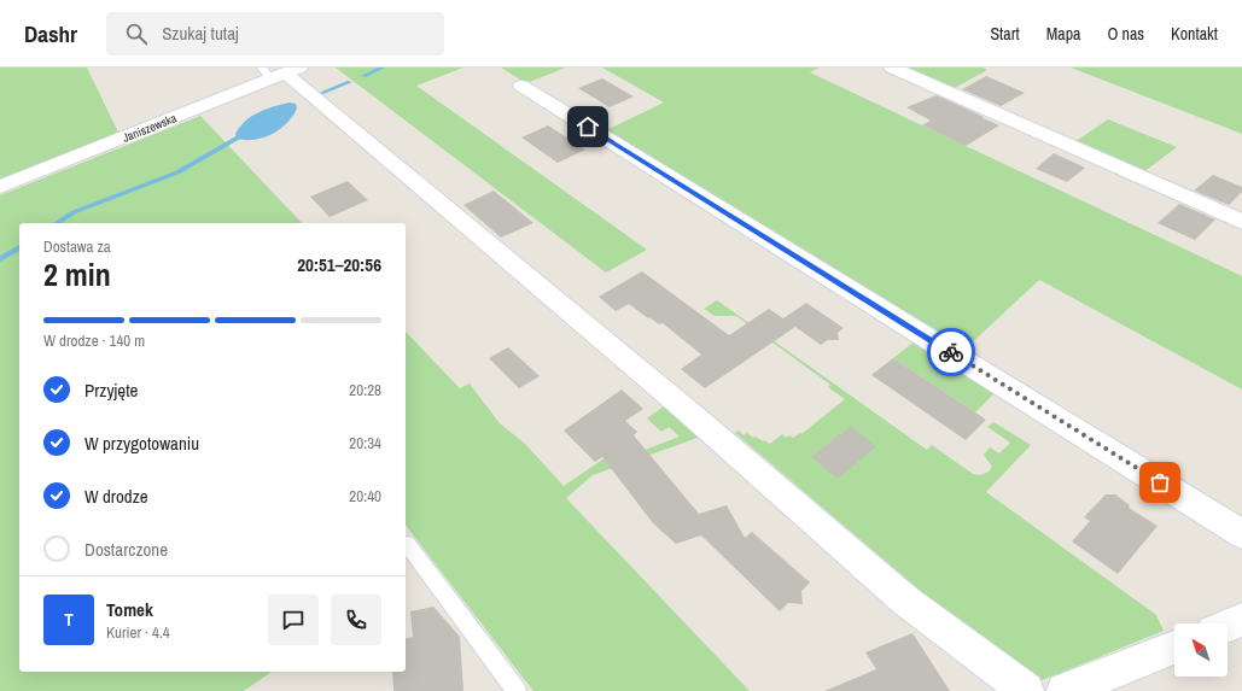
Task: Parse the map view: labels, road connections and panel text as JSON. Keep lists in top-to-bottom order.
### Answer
{
  "streets": {
    "street": ["Janiszewska"]
  },
  "north": "top left",
  "page": {
    "header": "Dashr",
    "search": "Szukaj tutaj",
    "nav": [
      "Start",
      "Mapa",
      "O nas",
      "Kontakt"
    ],
    "heading": ["2 min", "Dostawa za", "20:51–20:56"],
    "panel": ["Tomek", "Kurier · 4.4"],
    "bar": "W drodze · 140 m",
    "list": [
      ["Przyjęte", "20:28"],
      ["W przygotowaniu", "20:34"],
      ["W drodze", "20:40"],
      "Dostarczone"
    ],
    "round": "T"
  }
}
